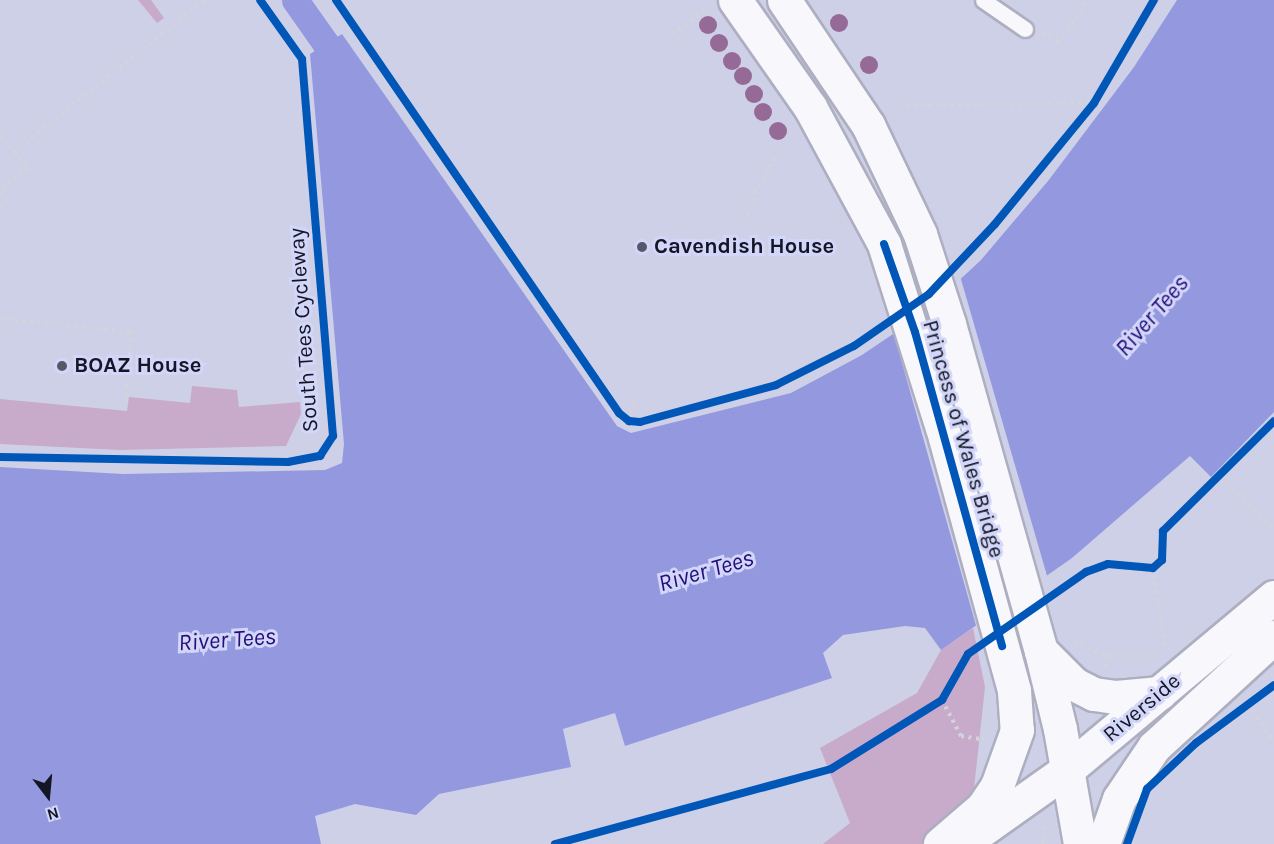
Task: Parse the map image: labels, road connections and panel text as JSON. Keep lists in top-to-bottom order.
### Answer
{
  "streets": {
    "street": ["Princess of Wales Bridge", "Riverside"],
    "cycle path": ["South Tees Cycleway"]
  },
  "crossings": [
    ["Princess of Wales Bridge", "Riverside"]
  ],
  "water": ["River Tees"],
  "places": ["Cavendish House", "BOAZ House"],
  "north": "bottom"
}
